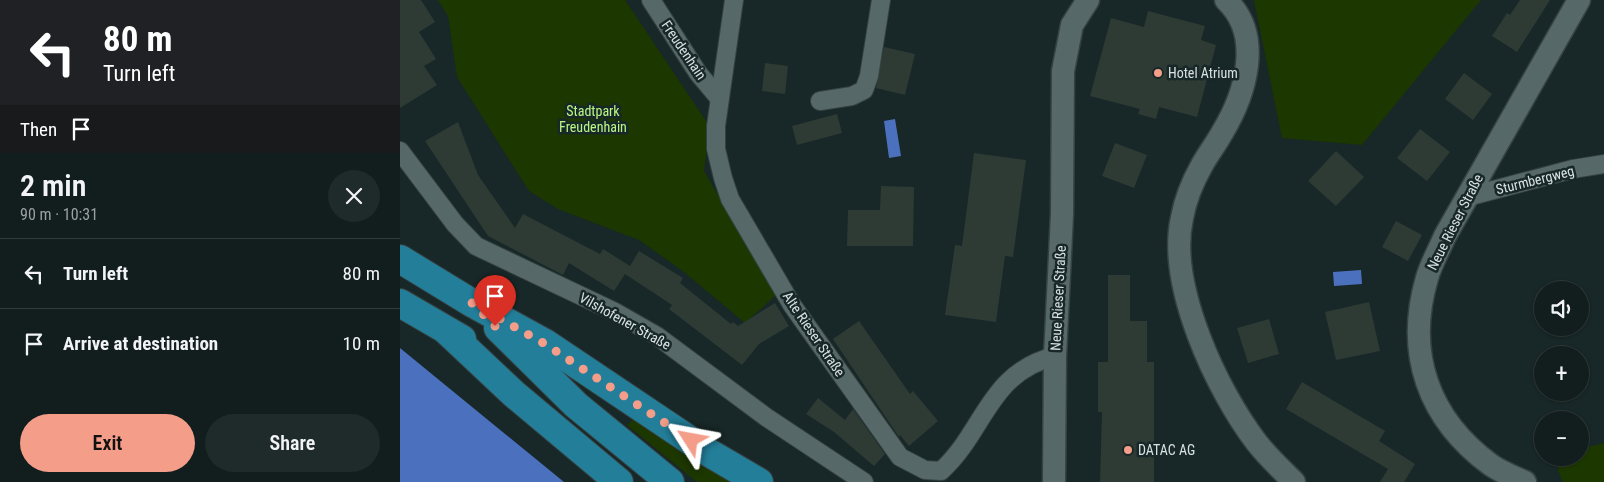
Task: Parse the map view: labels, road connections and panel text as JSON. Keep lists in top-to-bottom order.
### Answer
{
  "streets": {
    "street": [
      "Freudenhain",
      "Sturmbergweg",
      "Neue Rieser Straße",
      "Vilshofener Straße",
      "Alte Rieser Straße"
    ]
  },
  "crossings": [
    ["Freudenhain", "Alte Rieser Straße"],
    ["Sturmbergweg", "Neue Rieser Straße"],
    ["Neue Rieser Straße", "Alte Rieser Straße"]
  ],
  "parks": ["Stadtpark Freudenhain"],
  "places": ["Hotel Atrium", "DATAC AG"],
  "page": {
    "turn": ["80 m", "Turn left"],
    "then": "Then",
    "heading": ["2 min", "90 m · 10:31"],
    "list": [
      {
        "name": "Turn left",
        "value": "80 m"
      },
      {
        "name": "Arrive at destination",
        "value": "10 m"
      }
    ],
    "map_buttons": ["+", "−"],
    "buttons": ["Exit", "Share"]
  }
}
